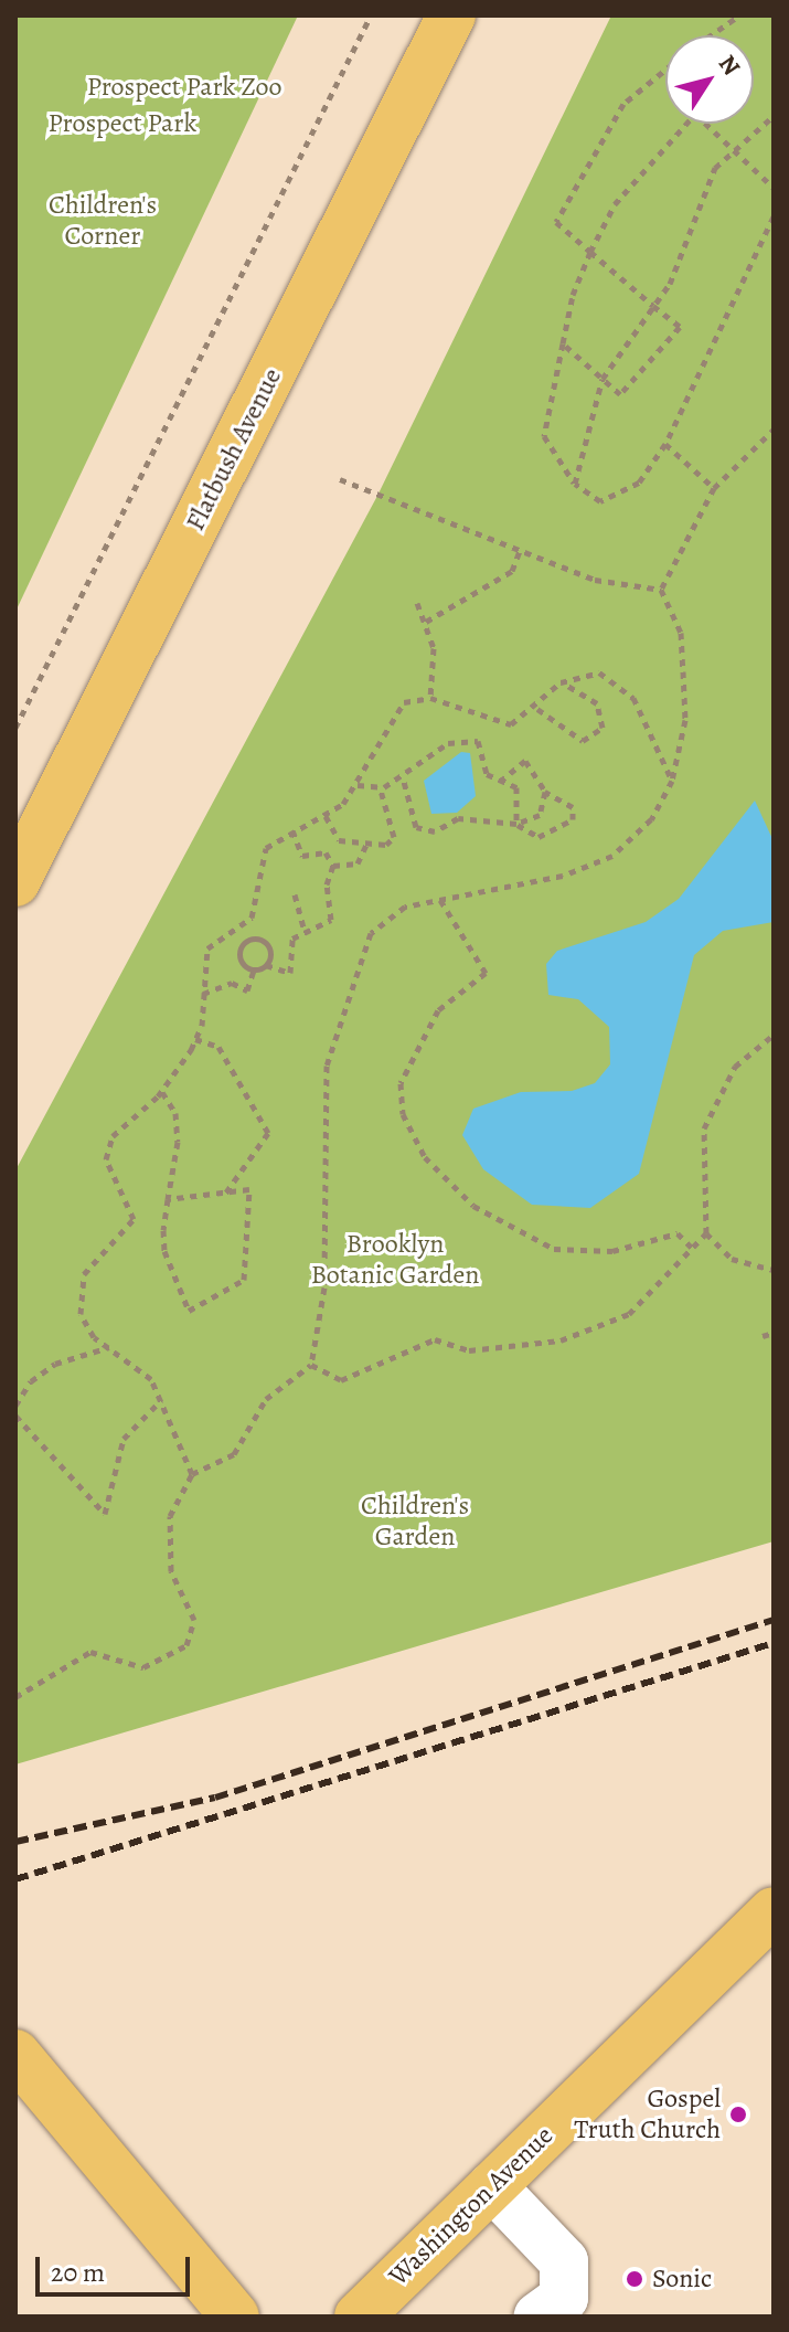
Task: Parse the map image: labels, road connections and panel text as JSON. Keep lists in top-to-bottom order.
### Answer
{
  "streets": {
    "main road": ["Flatbush Avenue", "Washington Avenue"]
  },
  "parks": [
    "Prospect Park Zoo",
    "Prospect Park",
    "Children's Corner",
    "Brooklyn Botanic Garden",
    "Children's Garden"
  ],
  "places": ["Gospel Truth Church", "Sonic"],
  "scale_bar": "20 m",
  "north": "top right"
}
